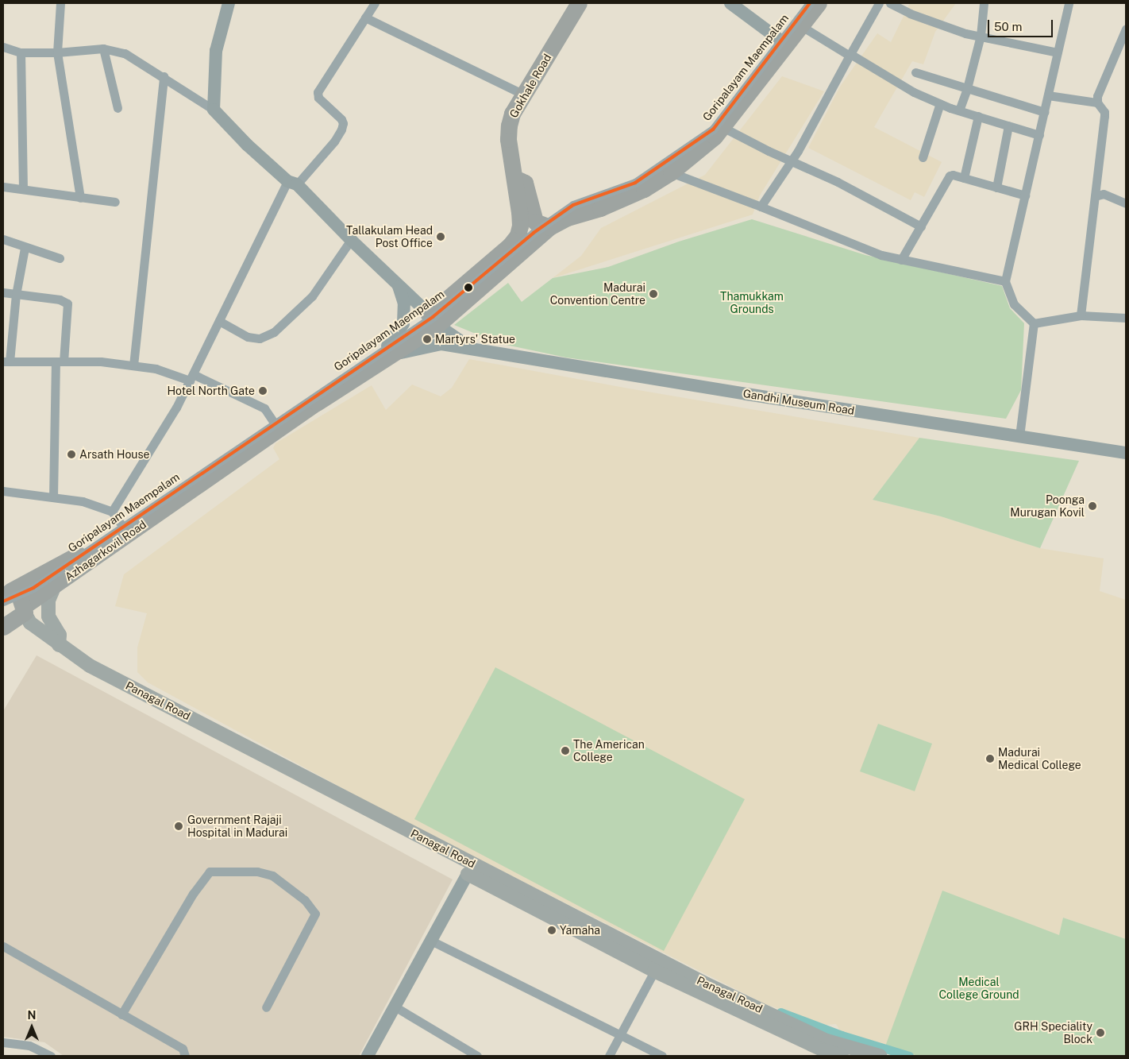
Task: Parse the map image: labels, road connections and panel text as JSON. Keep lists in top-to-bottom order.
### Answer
{
  "streets": {
    "highway": ["Gokhale Road", "Azhagarkovil Road"],
    "main road": ["Panagal Road"],
    "street": ["Goripalayam Maempalam", "Gandhi Museum Road"]
  },
  "crossings": [
    ["Goripalayam Maempalam", "Azhagarkovil Road"],
    ["Gokhale Road", "Azhagarkovil Road"],
    ["Gandhi Museum Road", "Azhagarkovil Road"],
    ["Azhagarkovil Road", "Panagal Road"]
  ],
  "parks": ["Thamukkam Grounds", "Medical College Ground"],
  "places": [
    "Tallakulam Head Post Office",
    "Madurai Convention Centre",
    "Martyrs' Statue",
    "Hotel North Gate",
    "Arsath House",
    "Poonga Murugan Kovil",
    "The American College",
    "Madurai Medical College",
    "Government Rajaji Hospital in Madurai",
    "Yamaha",
    "GRH Speciality Block"
  ],
  "scale_bar": "50 m",
  "north": "top"
}
